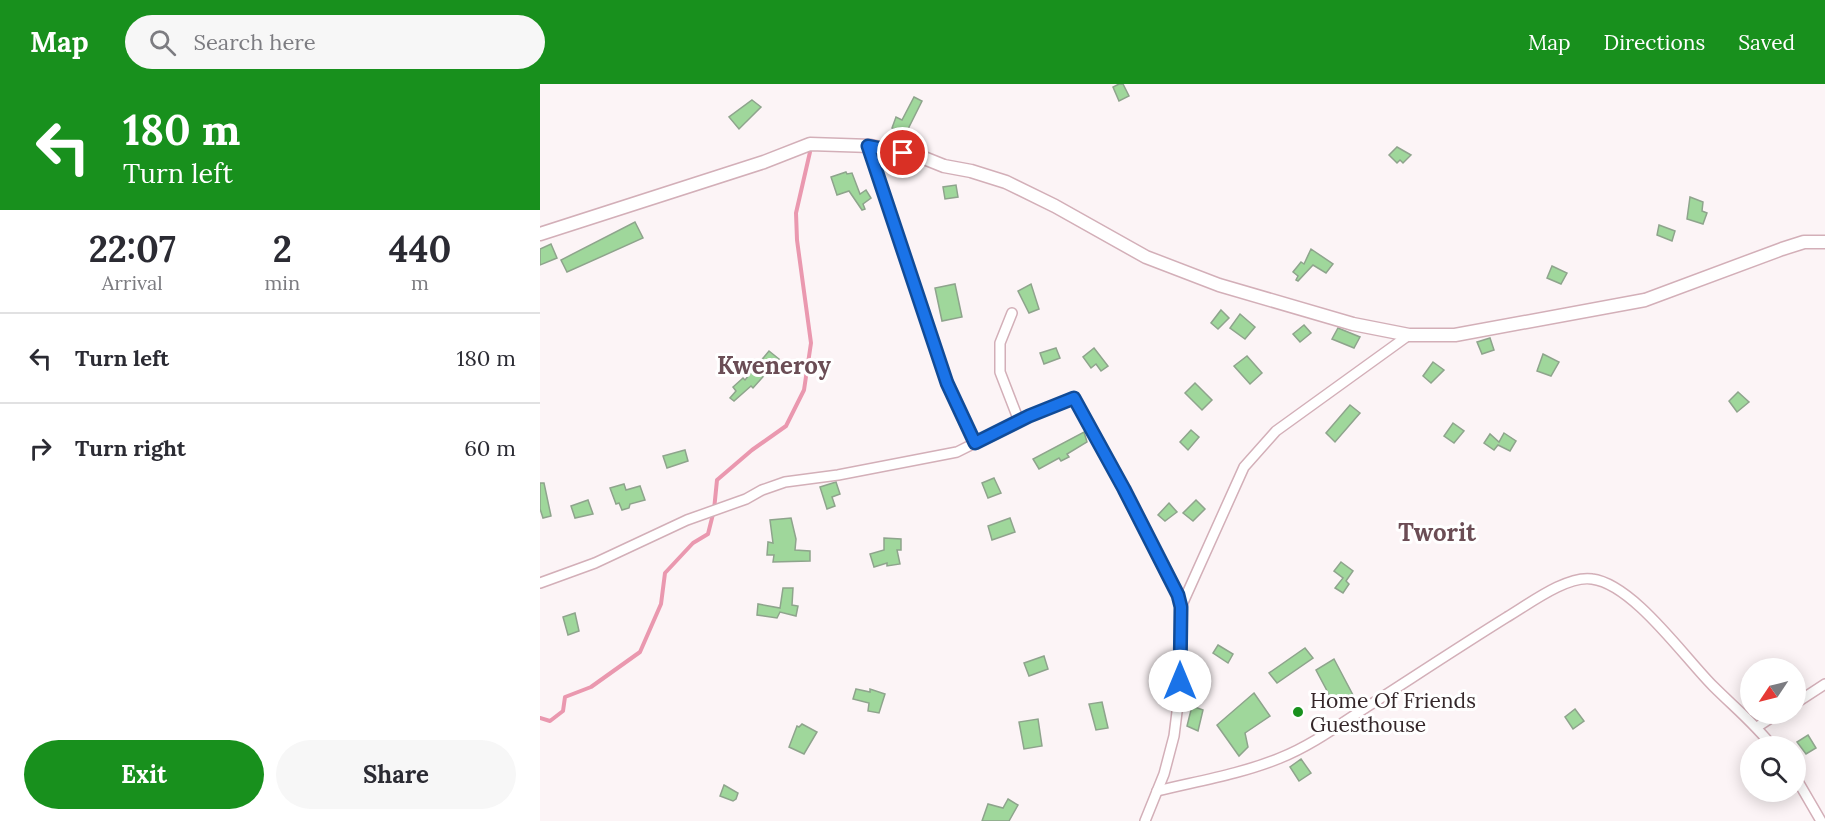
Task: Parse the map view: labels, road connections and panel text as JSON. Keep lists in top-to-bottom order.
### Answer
{
  "districts": ["Kweneroy", "Tworit"],
  "places": ["Home Of Friends Guesthouse"],
  "north": "bottom left",
  "page": {
    "header": "Map",
    "search": "Search here",
    "nav": ["Map", "Directions", "Saved"],
    "turn": ["180 m", "Turn left"],
    "eta": [
      "22:07",
      "Arrival",
      "2",
      "min",
      "440",
      "m"
    ],
    "list": [
      {
        "name": "Turn left",
        "value": "180 m"
      },
      {
        "name": "Turn right",
        "value": "60 m"
      }
    ],
    "buttons": ["Exit", "Share"]
  }
}
